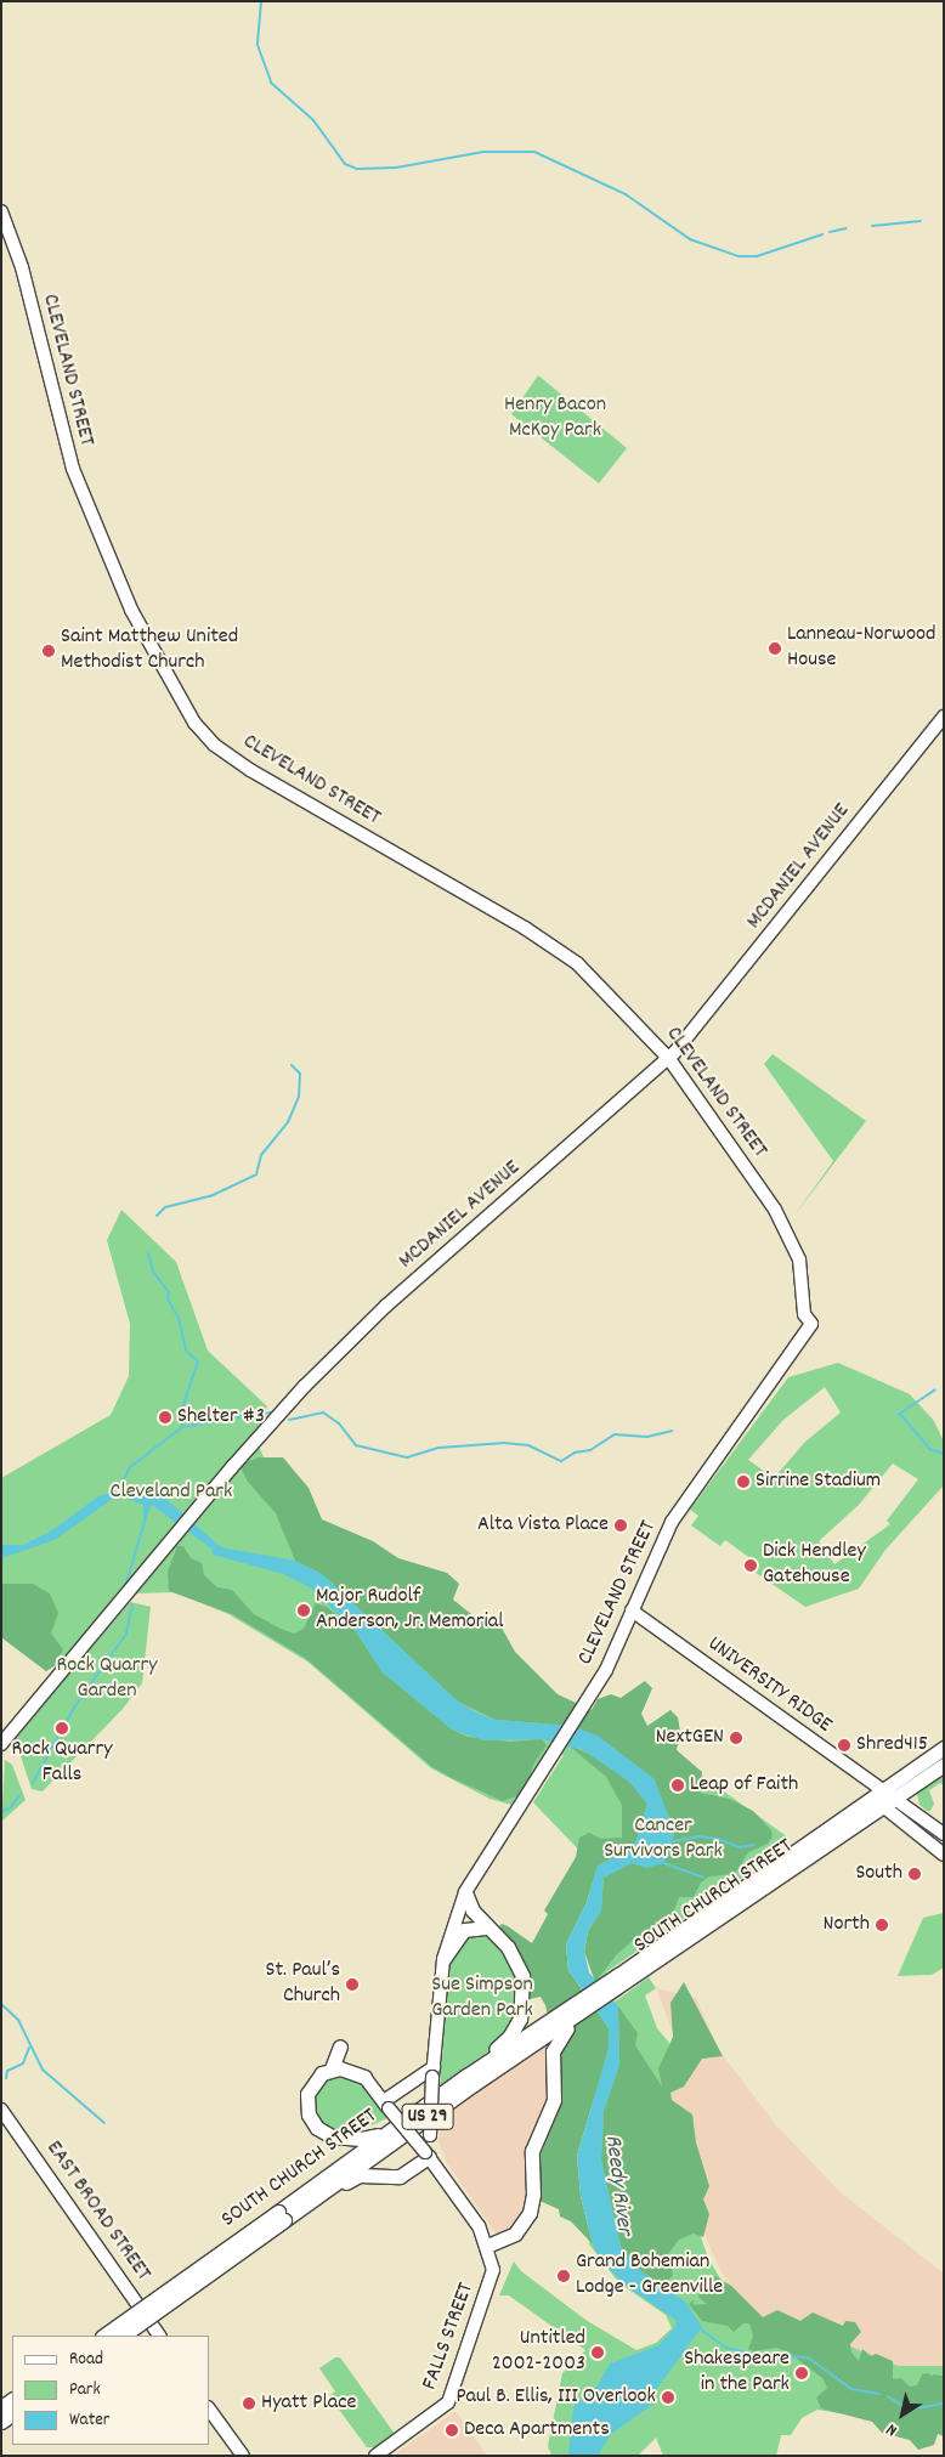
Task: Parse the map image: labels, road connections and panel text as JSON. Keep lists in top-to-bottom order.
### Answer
{
  "streets": {
    "main road": ["SOUTH CHURCH STREET", "US 29"],
    "street": [
      "CLEVELAND STREET",
      "MCDANIEL AVENUE",
      "UNIVERSITY RIDGE",
      "EAST BROAD STREET",
      "FALLS STREET"
    ]
  },
  "crossings": [
    ["CLEVELAND STREET", "MCDANIEL AVENUE"],
    ["CLEVELAND STREET", "UNIVERSITY RIDGE"],
    ["UNIVERSITY RIDGE", "SOUTH CHURCH STREET"]
  ],
  "water": ["Reedy River"],
  "parks": [
    "Henry Bacon McKoy Park",
    "Cleveland Park",
    "Rock Quarry Garden",
    "Cancer Survivors Park",
    "Sue Simpson Garden Park"
  ],
  "places": [
    "Lanneau-Norwood House",
    "Saint Matthew United Methodist Church",
    "Shelter #3",
    "Sirrine Stadium",
    "Alta Vista Place",
    "Dick Hendley Gatehouse",
    "Major Rudolf Anderson, Jr. Memorial",
    "Rock Quarry Falls",
    "NextGEN",
    "Shred415",
    "Leap of Faith",
    "South",
    "North",
    "St. Paul’s Church",
    "Grand Bohemian Lodge - Greenville",
    "Untitled 2002-2003",
    "Shakespeare in the Park",
    "Paul B. Ellis, III Overlook",
    "Hyatt Place",
    "Deca Apartments"
  ],
  "legend": ["Road", "Park", "Water"],
  "north": "bottom left"
}
